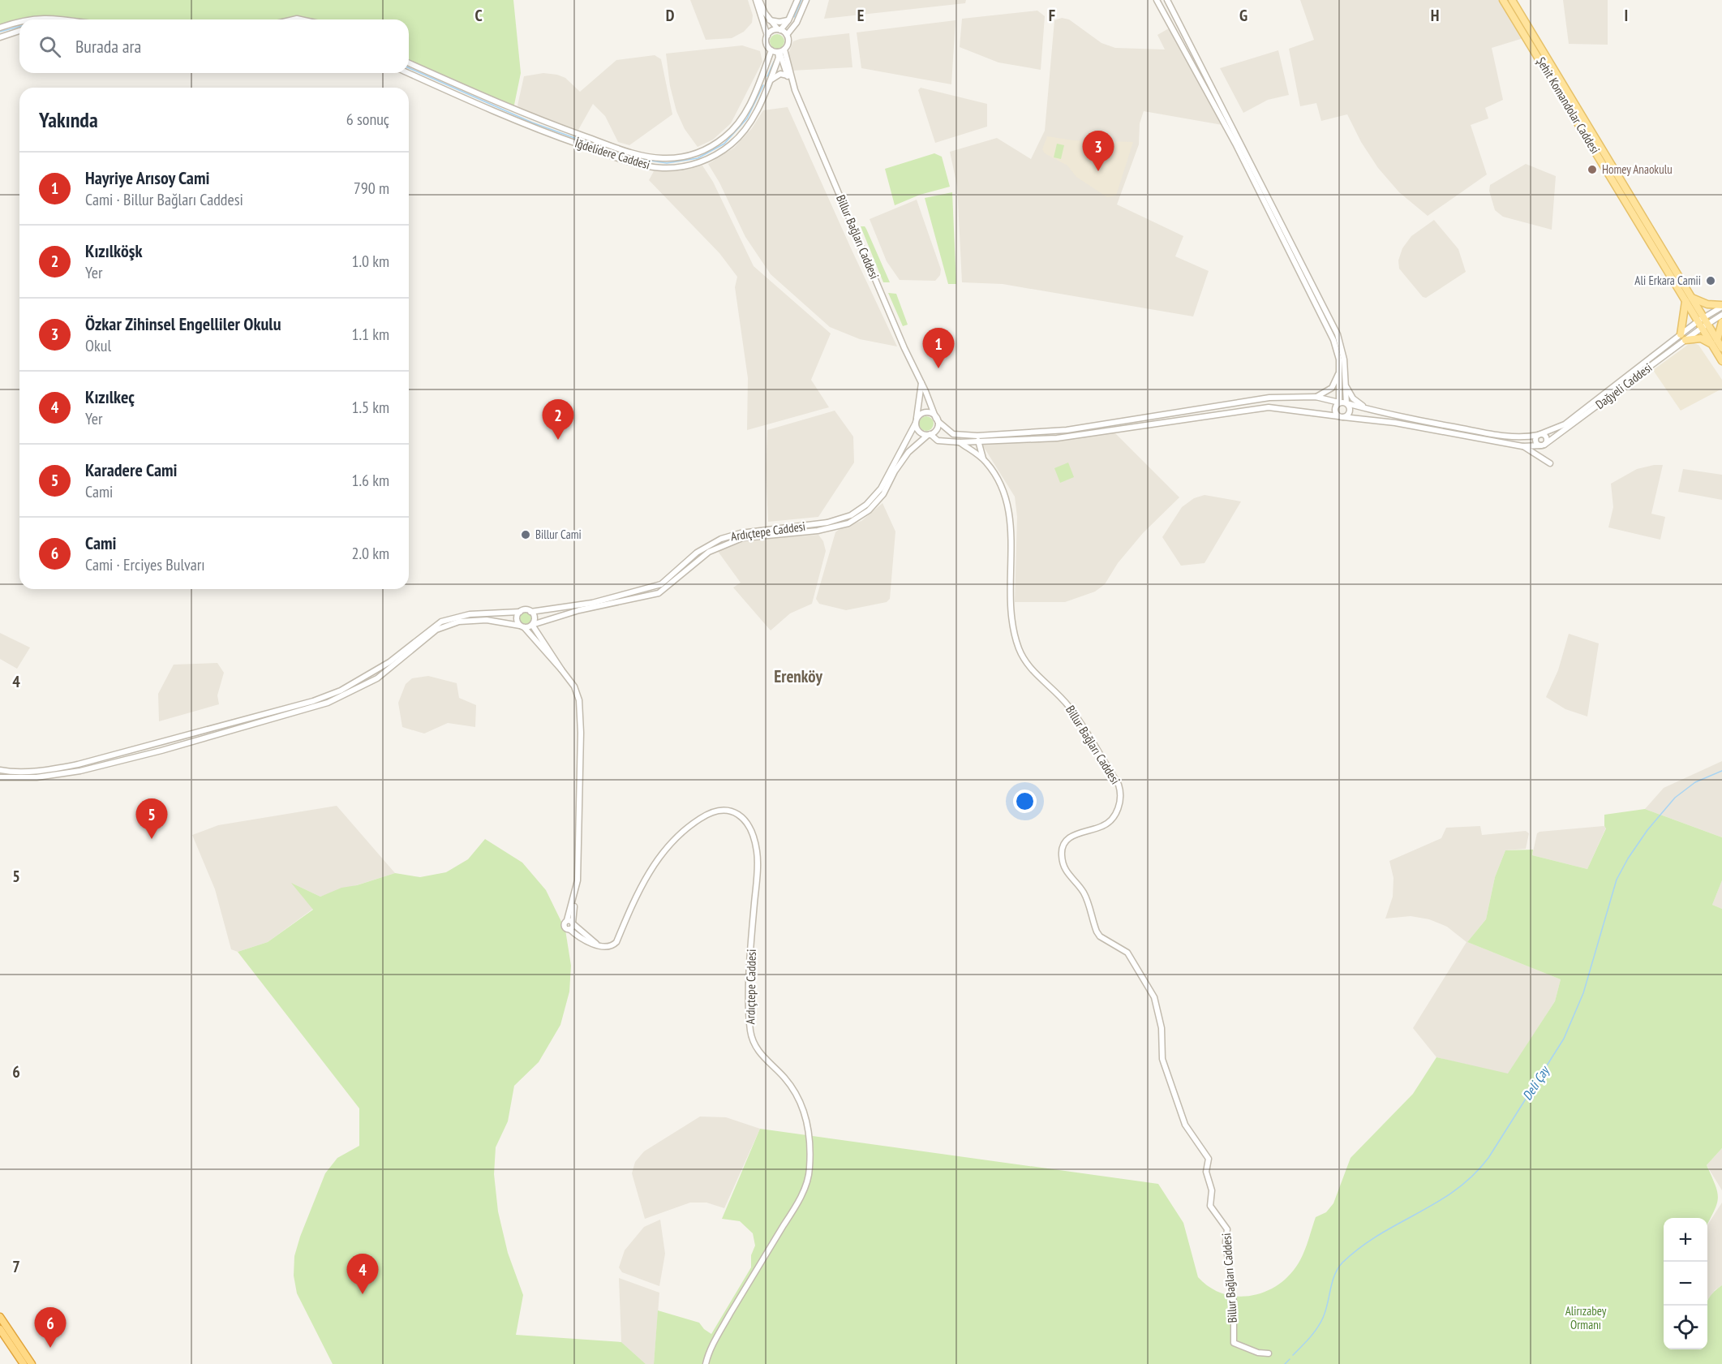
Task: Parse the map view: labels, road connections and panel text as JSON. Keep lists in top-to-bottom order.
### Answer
{
  "streets": {
    "main road": ["Şehit Komandolar Caddesi"],
    "street": [
      "İğdelidere Caddesi",
      "Billur Bağları Caddesi",
      "Dağyeli Caddesi",
      "Ardıçtepe Caddesi"
    ]
  },
  "crossings": [
    ["Şehit Komandolar Caddesi", "Dağyeli Caddesi"],
    ["Billur Bağları Caddesi", "Ardıçtepe Caddesi"]
  ],
  "districts": ["Erenköy"],
  "water": ["Deli Çay"],
  "parks": ["Alirızabey Ormanı"],
  "places": ["Homey Anaokulu", "Ali Erkara Camii", "Billur Cami"],
  "page": {
    "search": "Burada ara",
    "heading": ["Yakında", "6 sonuç"],
    "pins": [
      "3",
      "1",
      "2",
      "5",
      "4",
      "6"
    ],
    "list": [
      {
        "mark": "1",
        "name": "Hayriye Arısoy Cami",
        "note": "Cami · Billur Bağları Caddesi",
        "value": "790 m"
      },
      {
        "mark": "2",
        "name": "Kızılköşk",
        "note": "Yer",
        "value": "1.0 km"
      },
      {
        "mark": "3",
        "name": "Özkar Zihinsel Engelliler Okulu",
        "note": "Okul",
        "value": "1.1 km"
      },
      {
        "mark": "4",
        "name": "Kızılkeç",
        "note": "Yer",
        "value": "1.5 km"
      },
      {
        "mark": "5",
        "name": "Karadere Cami",
        "note": "Cami",
        "value": "1.6 km"
      },
      {
        "mark": "6",
        "name": "Cami",
        "note": "Cami · Erciyes Bulvarı",
        "value": "2.0 km"
      }
    ],
    "map_buttons": ["+", "−"]
  },
  "grid": {
    "columns": [
      "C",
      "D",
      "E",
      "F",
      "G",
      "H",
      "I"
    ],
    "rows": [
      "4",
      "5",
      "6",
      "7"
    ]
  }
}
